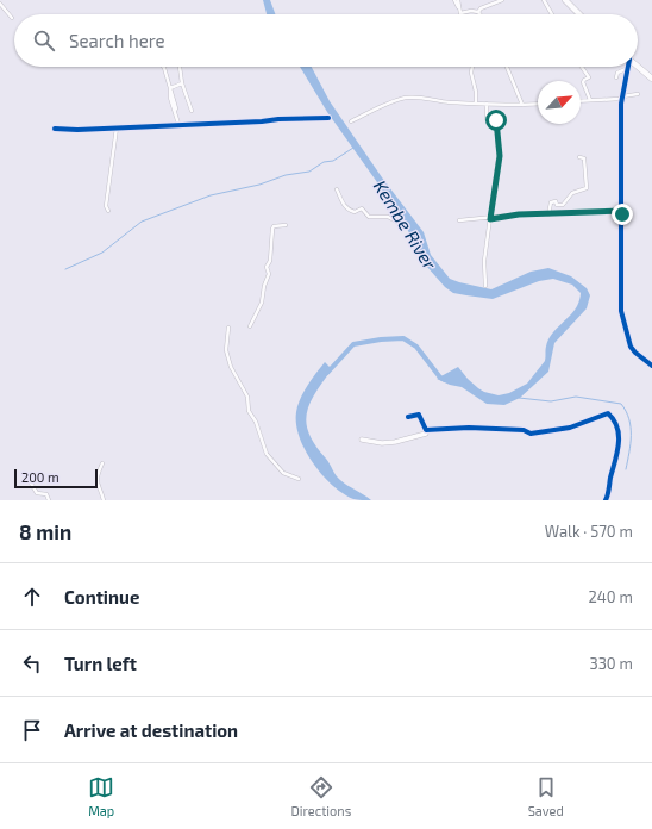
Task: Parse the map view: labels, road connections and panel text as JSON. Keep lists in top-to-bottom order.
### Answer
{
  "water": ["Kembe River"],
  "scale_bar": "200 m",
  "north": "top right",
  "page": {
    "search": "Search here",
    "scale": "200 m",
    "heading": ["8 min", "Walk · 570 m"],
    "list": [
      ["Continue", "240 m"],
      ["Turn left", "330 m"],
      "Arrive at destination"
    ],
    "nav": ["Map", "Directions", "Saved"]
  }
}
